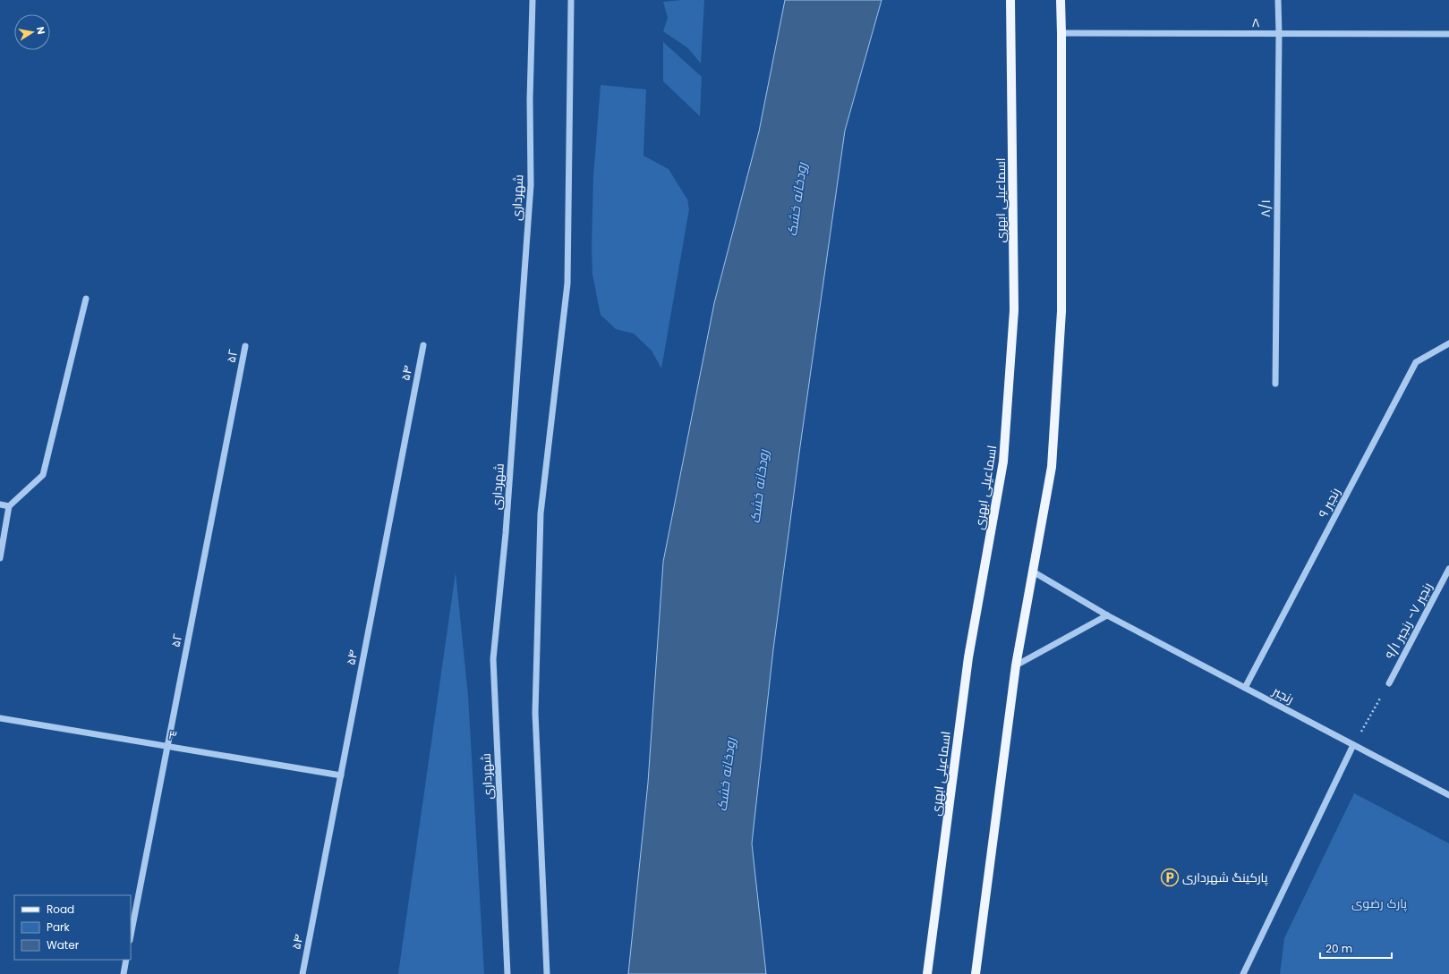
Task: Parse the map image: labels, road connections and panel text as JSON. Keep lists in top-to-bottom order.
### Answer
{
  "streets": {
    "main road": ["اسماعیلی ابهری"],
    "street": [
      "۸",
      "شهرداری",
      "۸/۱",
      "۵۲",
      "۵۴",
      "رنجبر ۹",
      "رنجبر ۷- رنجبر ۹/۱",
      "رنجبر",
      "۳"
    ]
  },
  "crossings": [
    ["۸", "۸/۱"],
    ["۵۲", "۳"],
    ["۵۴", "۳"],
    ["رنجبر ۹", "رنجبر"]
  ],
  "water": ["رودخانه خشک"],
  "parks": ["پارک رضوی"],
  "places": {
    "parking": ["پارکینگ شهرداری"]
  },
  "legend": ["Road", "Park", "Water"],
  "scale_bar": "20 m",
  "north": "right"
}
